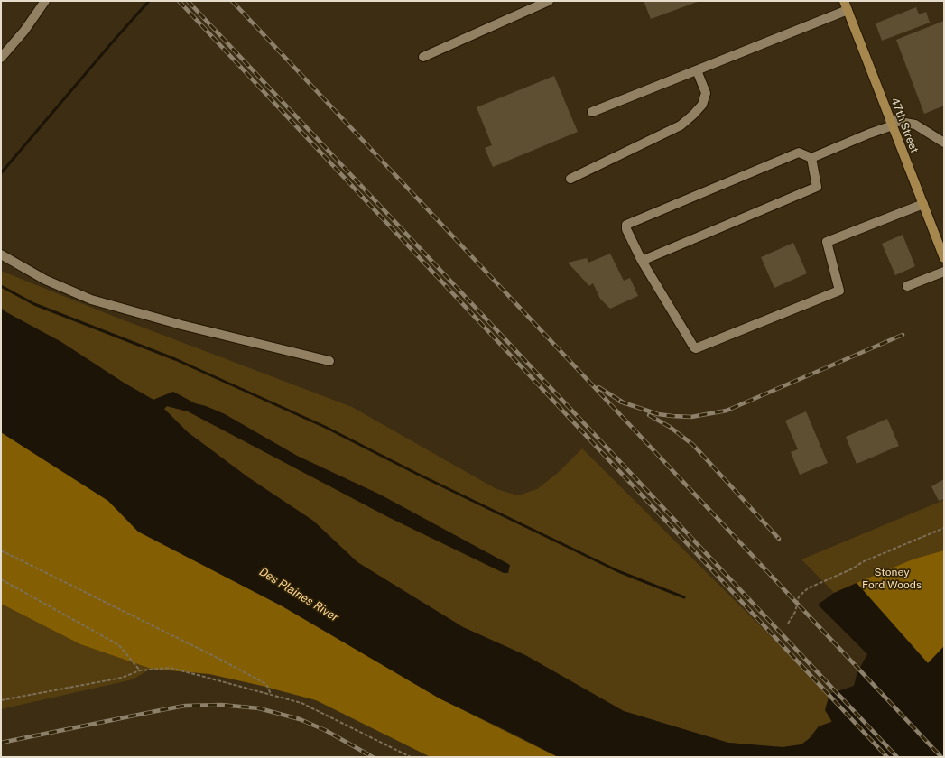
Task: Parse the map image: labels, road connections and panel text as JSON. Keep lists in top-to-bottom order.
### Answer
{
  "streets": {
    "main road": ["47th Street"]
  },
  "water": ["Des Plaines River"],
  "parks": ["Stoney Ford Woods"]
}
